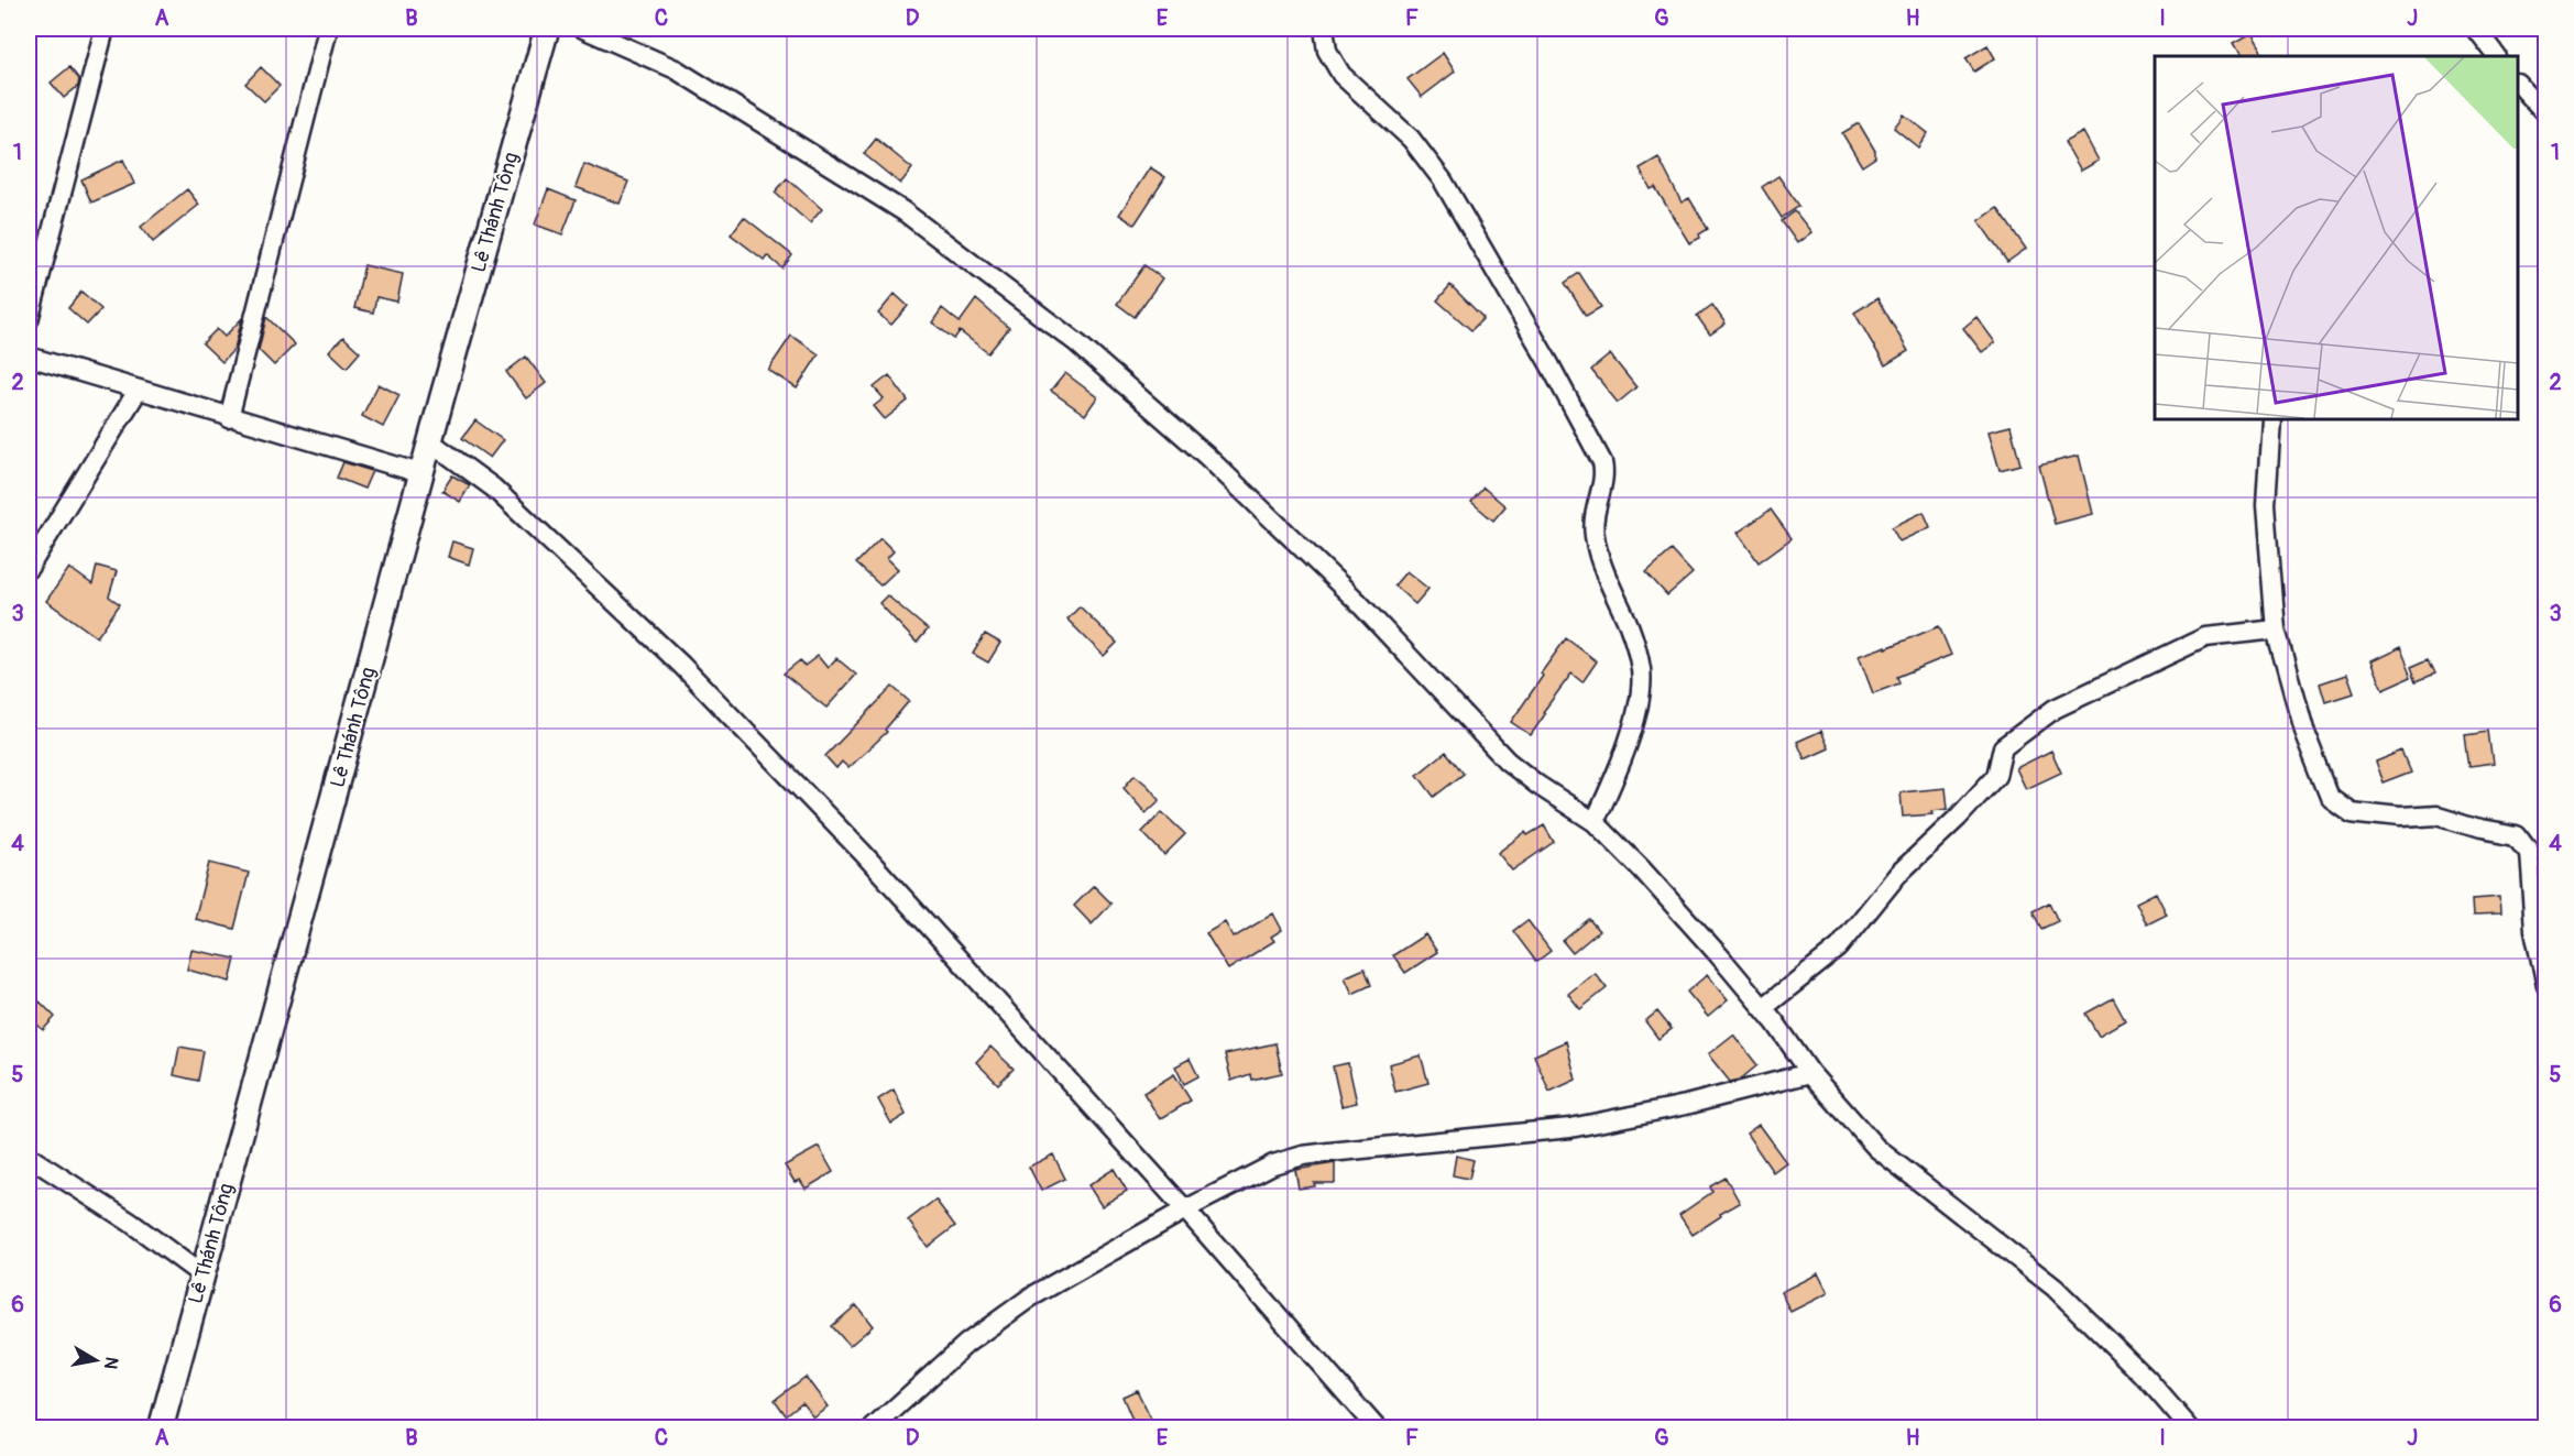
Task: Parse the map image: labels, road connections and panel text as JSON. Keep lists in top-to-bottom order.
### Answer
{
  "streets": {
    "street": ["Lê Thánh Tông"]
  },
  "north": "right",
  "grid": {
    "columns": [
      "A",
      "B",
      "C",
      "D",
      "E",
      "F",
      "G",
      "H",
      "I",
      "J"
    ],
    "rows": [
      "1",
      "2",
      "3",
      "4",
      "5",
      "6"
    ]
  }
}
